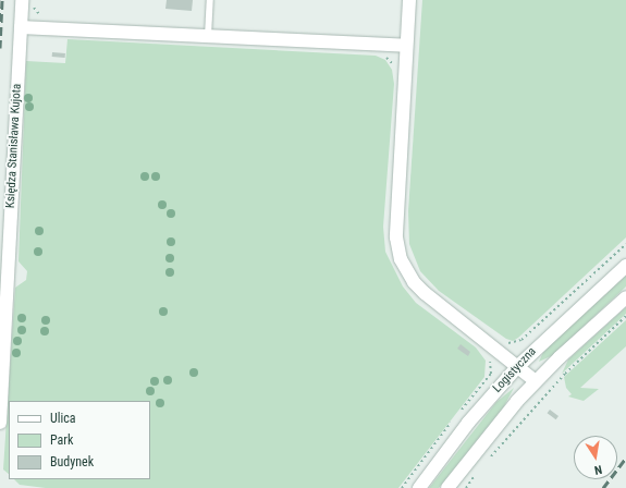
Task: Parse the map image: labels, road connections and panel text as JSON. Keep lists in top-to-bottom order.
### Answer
{
  "streets": {
    "street": ["Księdza Stanisława Kujota", "Logistyczna"]
  },
  "legend": ["Ulica", "Park", "Budynek"],
  "north": "bottom"
}
